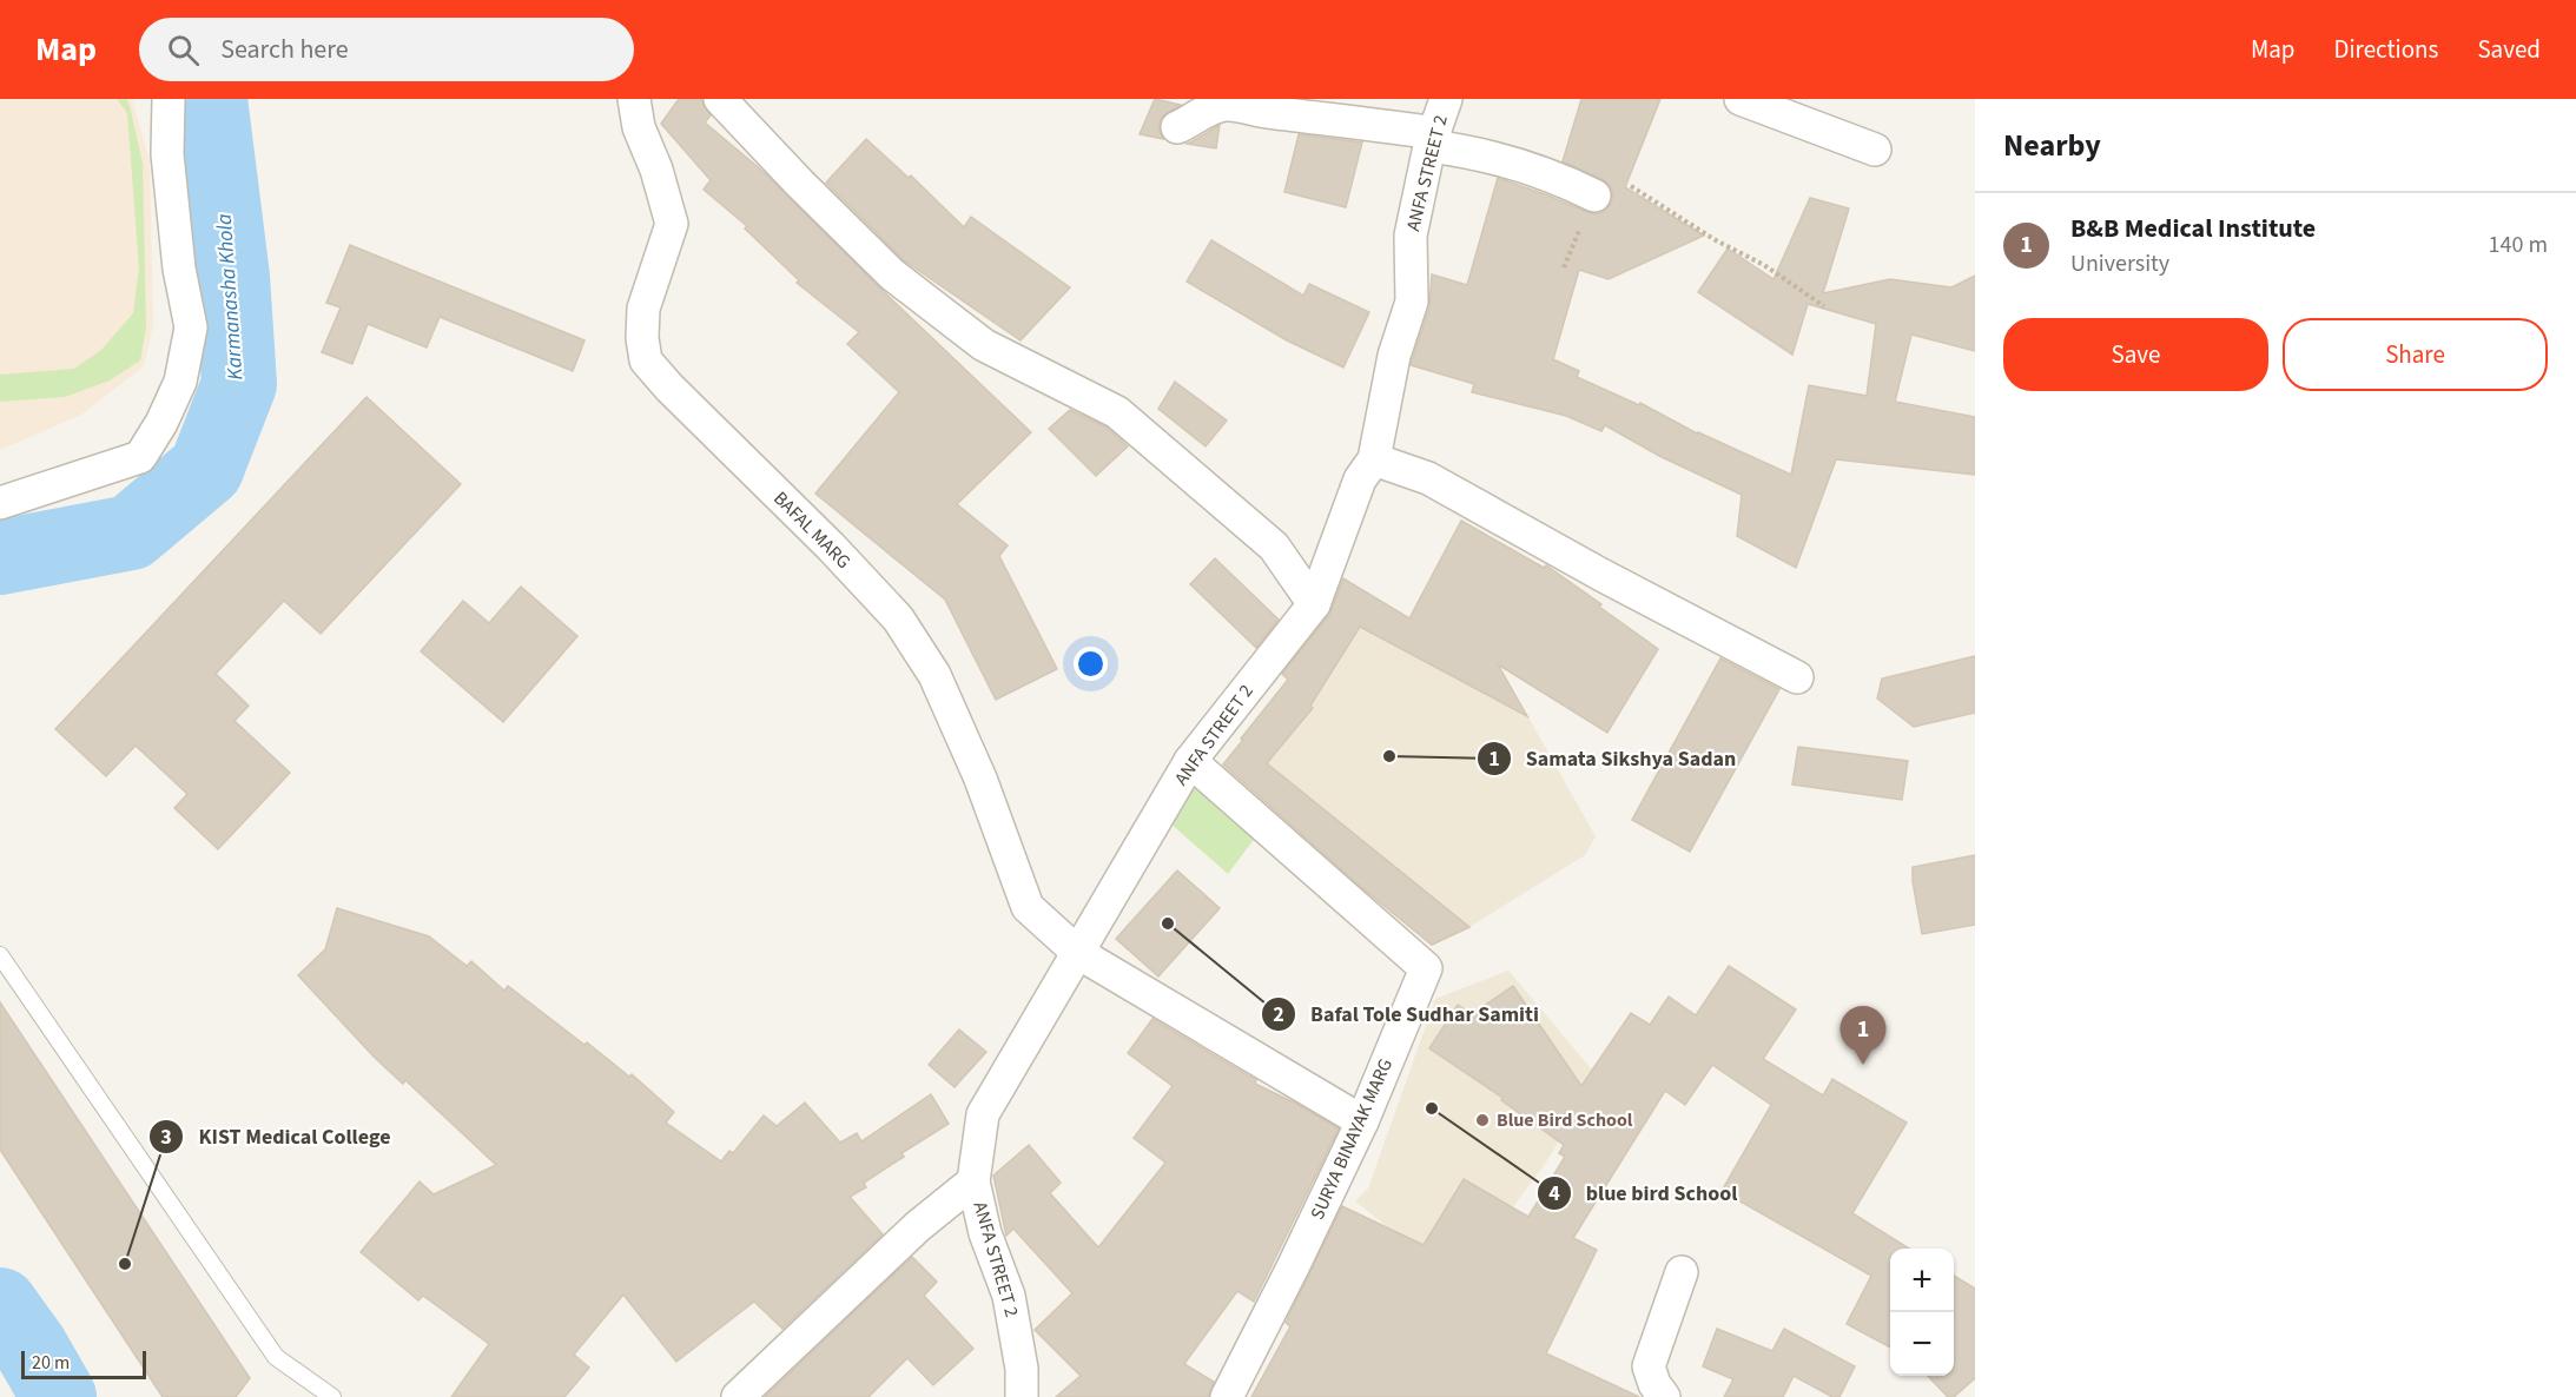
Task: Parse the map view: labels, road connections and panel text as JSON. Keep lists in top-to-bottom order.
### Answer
{
  "streets": {
    "street": ["ANFA STREET 2", "BAFAL MARG", "SURYA BINAYAK MARG"]
  },
  "crossings": [
    ["ANFA STREET 2", "BAFAL MARG"],
    ["ANFA STREET 2", "SURYA BINAYAK MARG"],
    ["BAFAL MARG", "SURYA BINAYAK MARG"]
  ],
  "water": ["Karmanasha Khola"],
  "places": [
    "Samata Sikshya Sadan",
    "Bafal Tole Sudhar Samiti",
    "blue bird School",
    "Blue Bird School",
    "KIST Medical College"
  ],
  "scale_bar": "20 m",
  "page": {
    "header": "Map",
    "search": "Search here",
    "nav": ["Map", "Directions", "Saved"],
    "heading": "Nearby",
    "list": [
      {
        "mark": "1",
        "name": "B&B Medical Institute",
        "note": "University",
        "value": "140 m"
      }
    ],
    "buttons": ["Save", "Share"],
    "pins": "1",
    "map_buttons": ["+", "−"],
    "scale": "20 m"
  }
}
